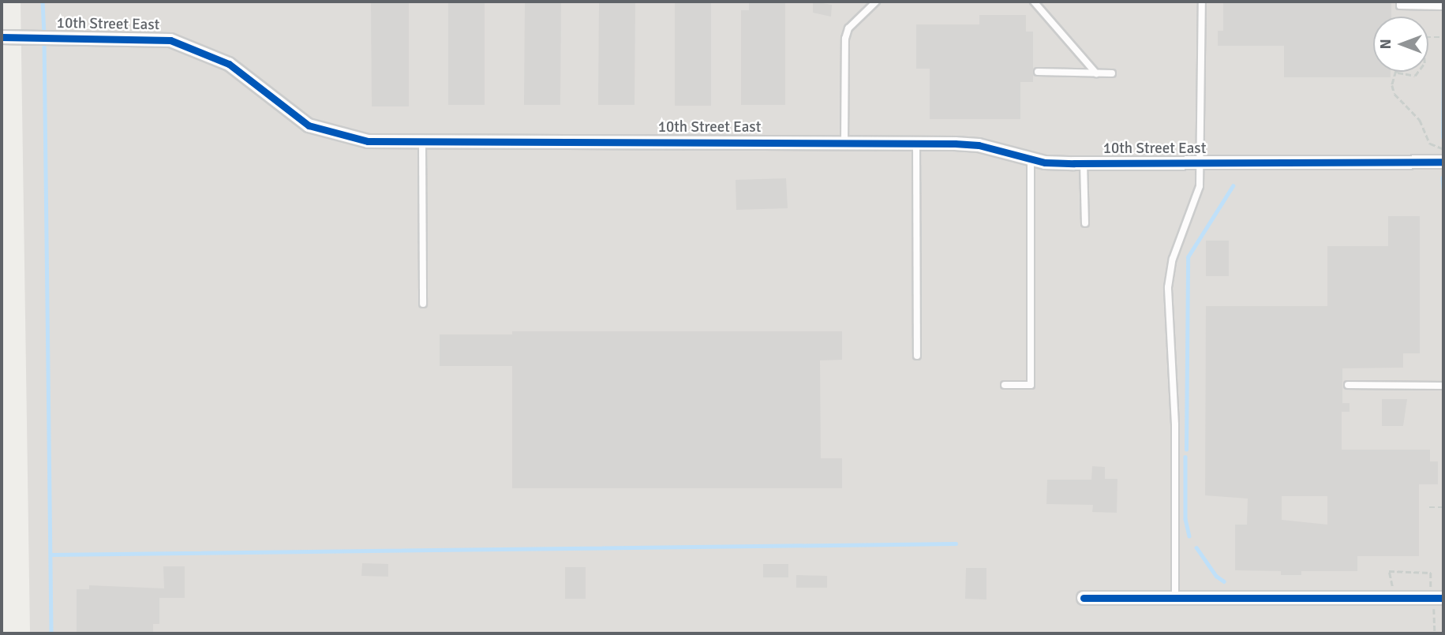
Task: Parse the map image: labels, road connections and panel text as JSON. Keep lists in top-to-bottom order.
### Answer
{
  "streets": {
    "street": ["10th Street East"]
  },
  "north": "left"
}
